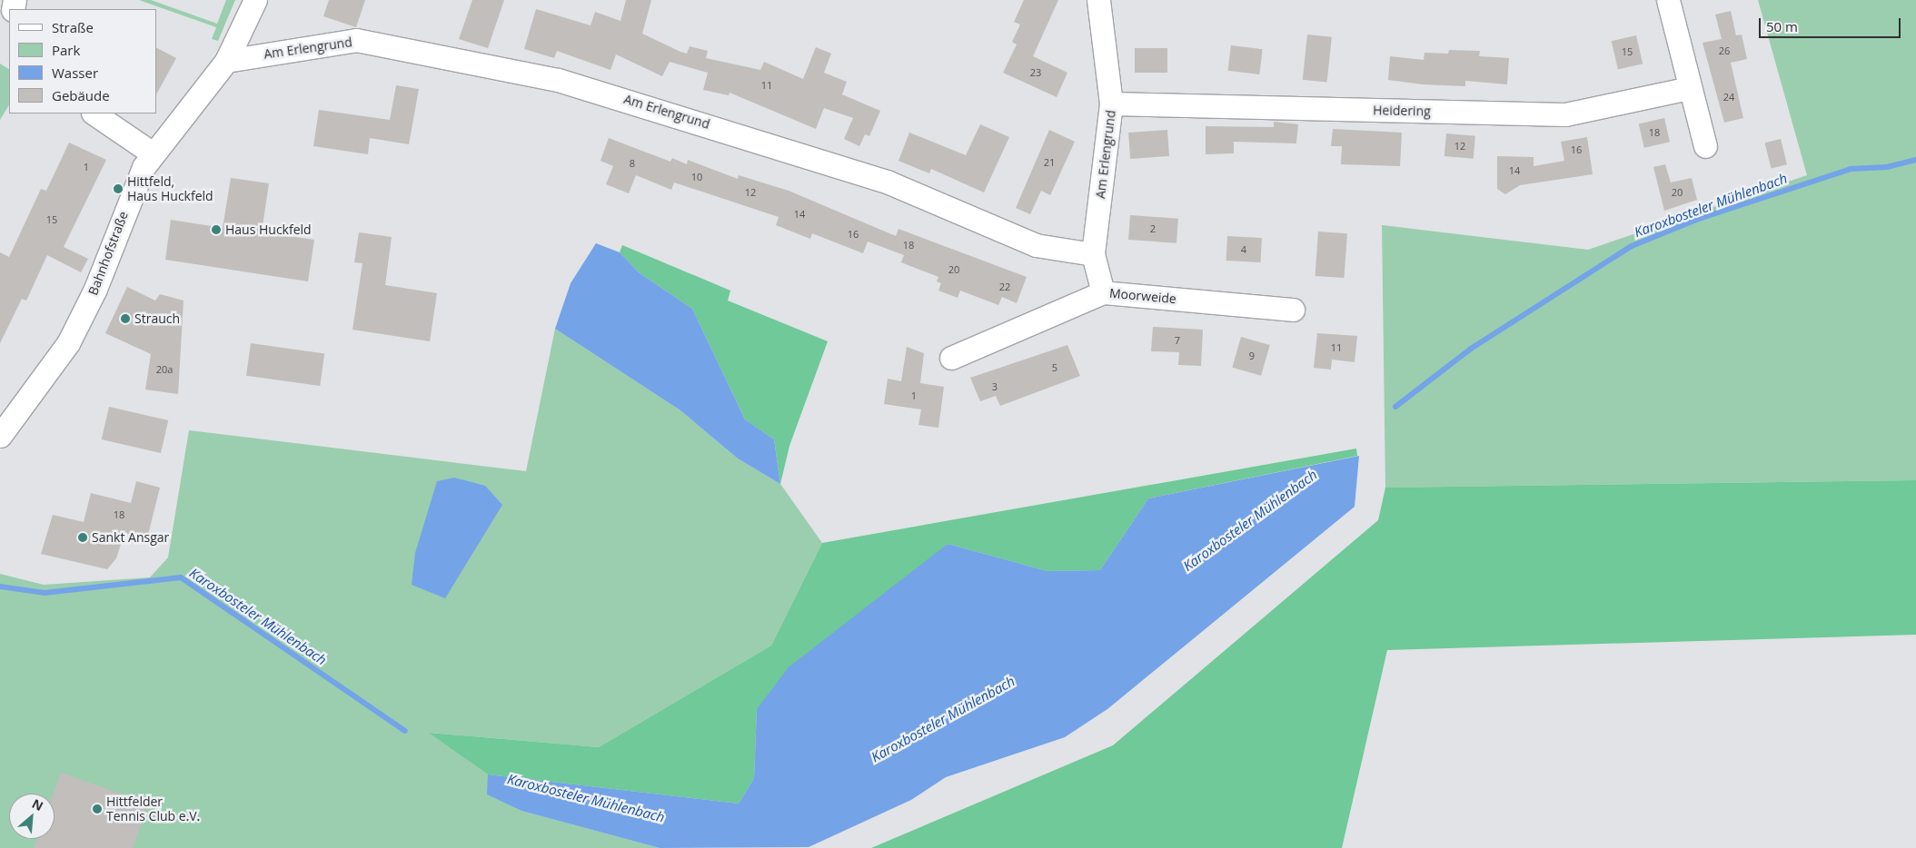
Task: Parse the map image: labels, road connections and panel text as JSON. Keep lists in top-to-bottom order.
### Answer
{
  "streets": {
    "street": [
      "Am Erlengrund",
      "Heidering",
      "Bahnhofstraße",
      "Moorweide"
    ]
  },
  "crossings": [
    ["Am Erlengrund", "Heidering"],
    ["Am Erlengrund", "Bahnhofstraße"],
    ["Am Erlengrund", "Moorweide"]
  ],
  "water": ["Karoxbosteler Mühlenbach"],
  "places": [
    "Hittfeld, Haus Huckfeld",
    "Haus Huckfeld",
    "Strauch",
    "Sankt Ansgar",
    "Hittfelder Tennis Club e.V."
  ],
  "house_numbers": [
    "26",
    "15",
    "23",
    "11",
    "24",
    "18",
    "12",
    "16",
    "21",
    "8",
    "1",
    "14",
    "10",
    "12",
    "20",
    "14",
    "15",
    "2",
    "16",
    "18",
    "4",
    "20",
    "22",
    "7",
    "11",
    "9",
    "5",
    "20a",
    "3",
    "1",
    "18"
  ],
  "legend": [
    "Straße",
    "Park",
    "Wasser",
    "Gebäude"
  ],
  "scale_bar": "50 m",
  "north": "top right"
}
